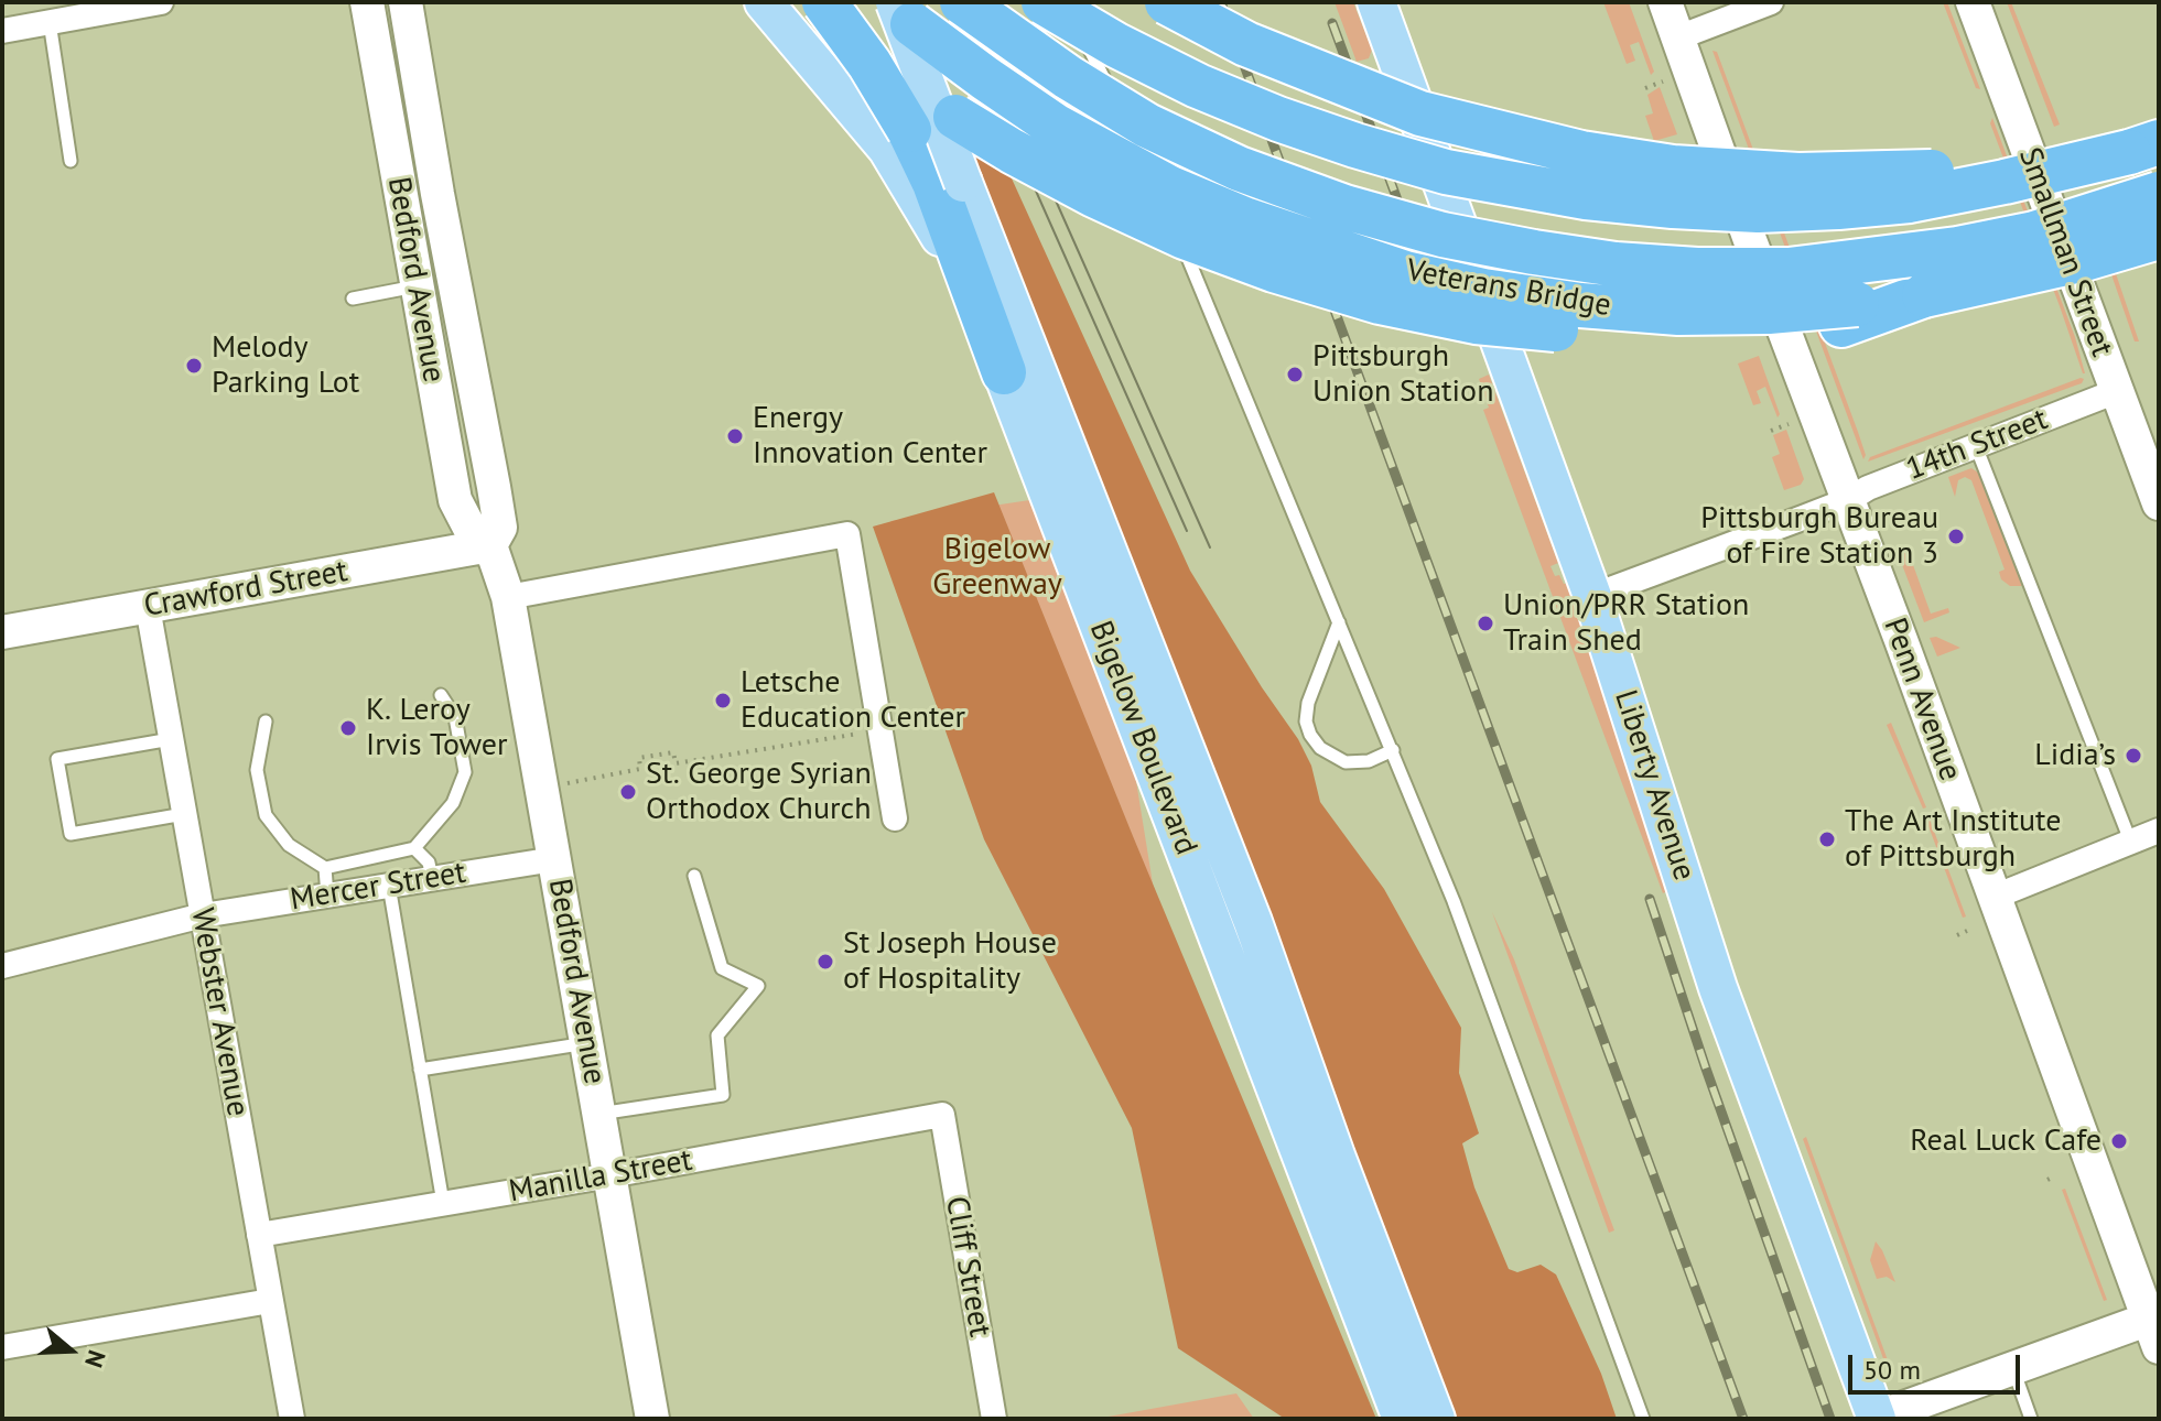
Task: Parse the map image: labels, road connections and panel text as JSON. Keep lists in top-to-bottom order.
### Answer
{
  "streets": {
    "highway": ["Veterans Bridge"],
    "main road": ["Bigelow Boulevard", "Liberty Avenue"],
    "street": [
      "Smallman Street",
      "Bedford Avenue",
      "14th Street",
      "Crawford Street",
      "Penn Avenue",
      "Mercer Street",
      "Webster Avenue",
      "Manilla Street",
      "Cliff Street"
    ]
  },
  "crossings": [
    ["Smallman Street", "14th Street"],
    ["Bedford Avenue", "Crawford Street"],
    ["Bedford Avenue", "Mercer Street"],
    ["Bedford Avenue", "Manilla Street"],
    ["Veterans Bridge", "Bigelow Boulevard"],
    ["14th Street", "Penn Avenue"],
    ["14th Street", "Liberty Avenue"],
    ["Crawford Street", "Webster Avenue"],
    ["Mercer Street", "Webster Avenue"],
    ["Webster Avenue", "Manilla Street"],
    ["Manilla Street", "Cliff Street"]
  ],
  "parks": ["Bigelow Greenway"],
  "places": [
    "Melody Parking Lot",
    "Pittsburgh Union Station",
    "Energy Innovation Center",
    "Pittsburgh Bureau of Fire Station 3",
    "Union/PRR Station Train Shed",
    "Letsche Education Center",
    "K. Leroy Irvis Tower",
    "Lidia’s",
    "St. George Syrian Orthodox Church",
    "The Art Institute of Pittsburgh",
    "St Joseph House of Hospitality",
    "Real Luck Cafe"
  ],
  "scale_bar": "50 m",
  "north": "right"
}
